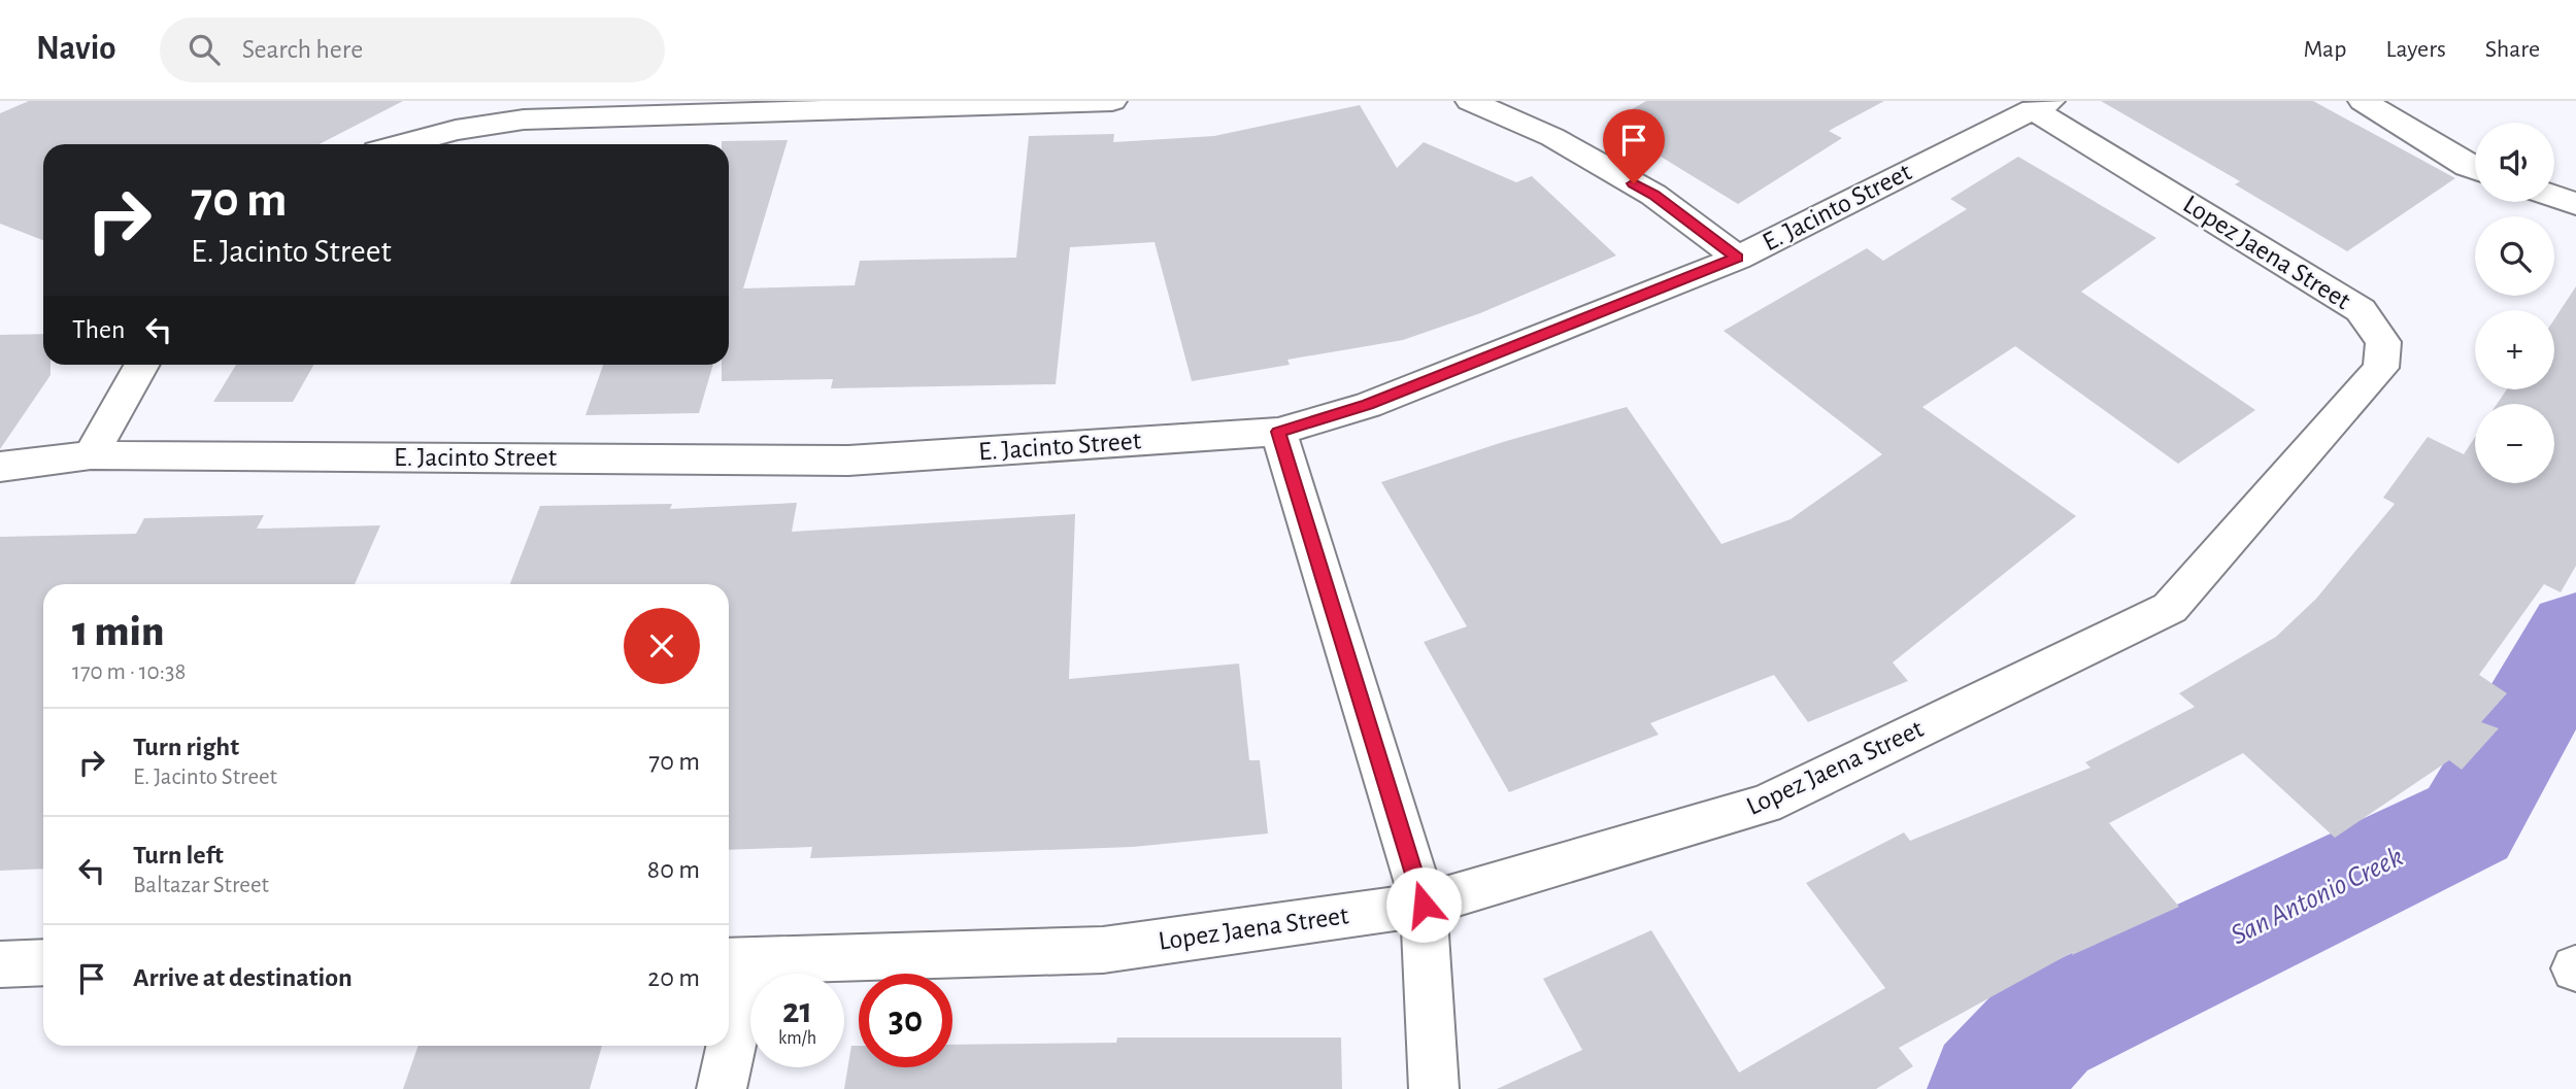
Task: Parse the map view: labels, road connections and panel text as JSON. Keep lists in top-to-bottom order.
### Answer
{
  "streets": {
    "street": ["E. Jacinto Street", "Lopez Jaena Street"]
  },
  "crossings": [
    ["E. Jacinto Street", "Lopez Jaena Street"]
  ],
  "water": ["San Antonio Creek"],
  "page": {
    "header": "Navio",
    "search": "Search here",
    "nav": ["Map", "Layers", "Share"],
    "map_buttons": ["+", "−"],
    "turn": ["70 m", "E. Jacinto Street"],
    "then": "Then",
    "heading": ["1 min", "170 m · 10:38"],
    "list": [
      {
        "name": "Turn right",
        "note": "E. Jacinto Street",
        "value": "70 m"
      },
      {
        "name": "Turn left",
        "note": "Baltazar Street",
        "value": "80 m"
      },
      {
        "name": "Arrive at destination",
        "value": "20 m"
      }
    ],
    "speed": "21 km/h",
    "limit": "30"
  }
}
